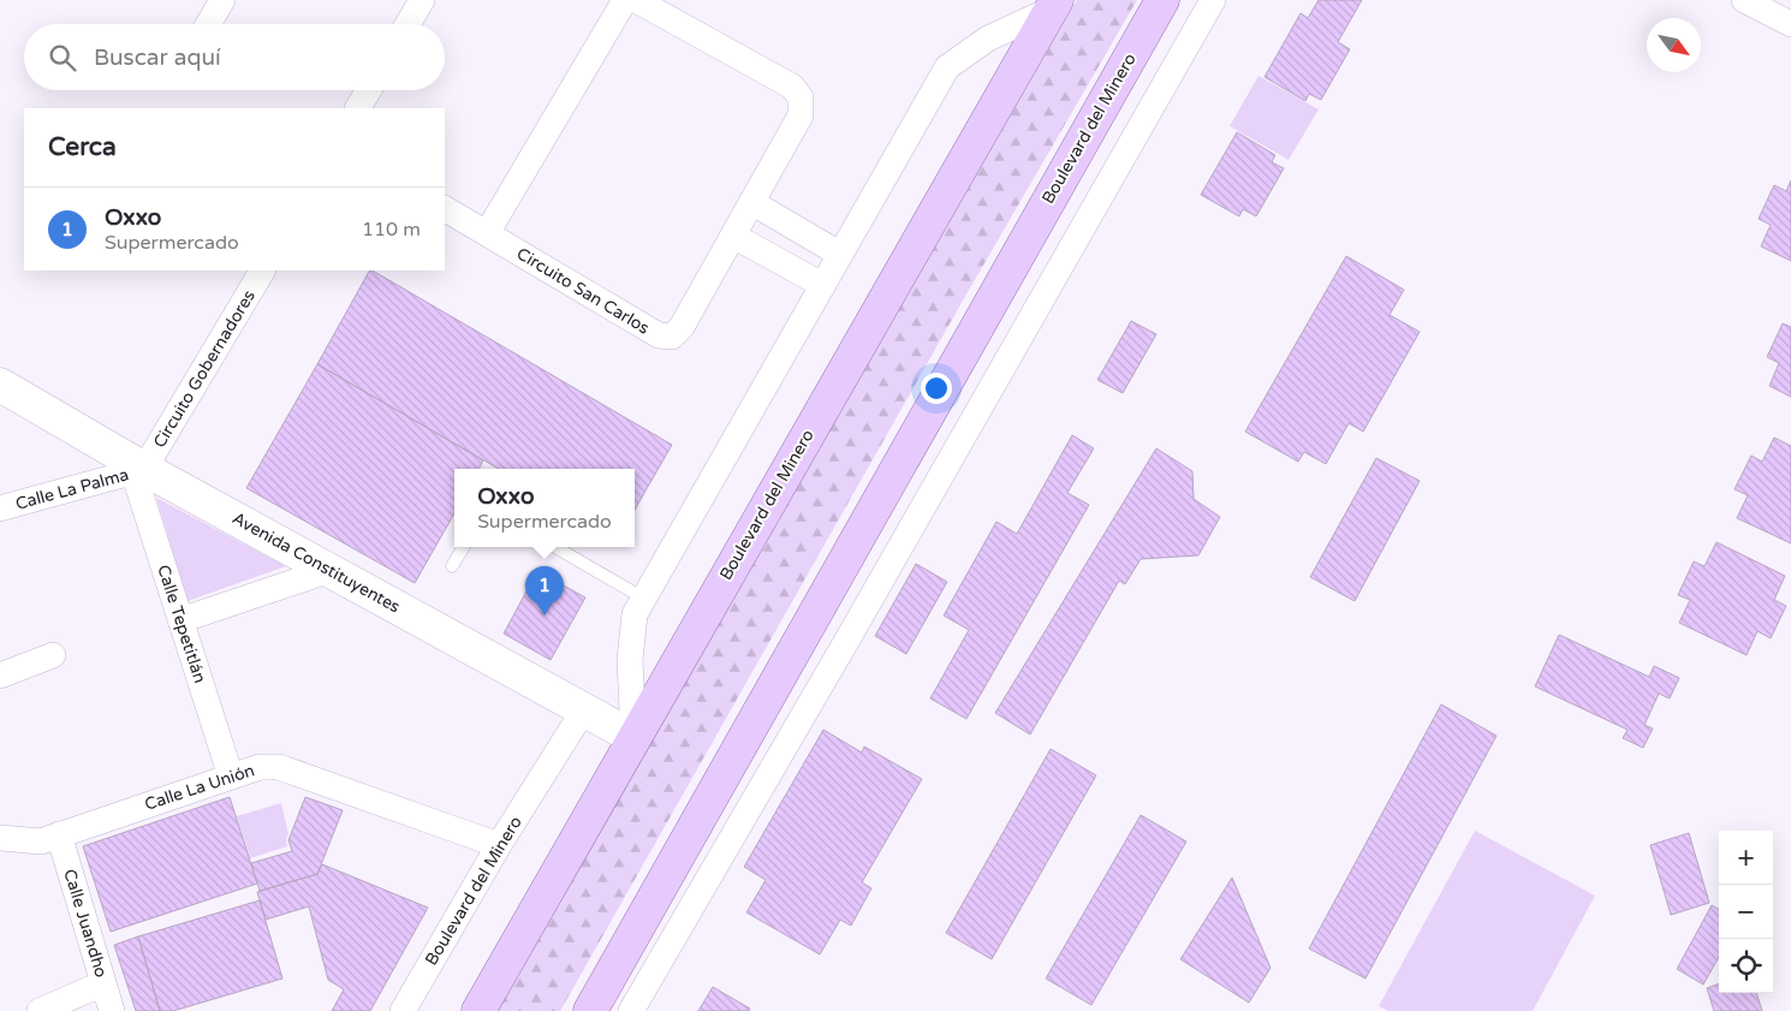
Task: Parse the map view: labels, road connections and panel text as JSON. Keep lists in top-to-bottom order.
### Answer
{
  "streets": {
    "main road": ["Boulevard del Minero"],
    "street": [
      "Circuito San Carlos",
      "Circuito Gobernadores",
      "Calle La Palma",
      "Avenida Constituyentes",
      "Calle Tepetitlán",
      "Calle La Unión",
      "Calle Juandho"
    ]
  },
  "crossings": [
    ["Boulevard del Minero", "Avenida Constituyentes"],
    ["Boulevard del Minero", "Calle La Unión"],
    ["Circuito Gobernadores", "Calle La Palma"],
    ["Circuito Gobernadores", "Avenida Constituyentes"],
    ["Circuito Gobernadores", "Calle Tepetitlán"],
    ["Calle La Palma", "Avenida Constituyentes"],
    ["Calle La Palma", "Calle Tepetitlán"],
    ["Avenida Constituyentes", "Calle Tepetitlán"],
    ["Calle Tepetitlán", "Calle La Unión"],
    ["Calle La Unión", "Calle Juandho"]
  ],
  "north": "bottom right",
  "page": {
    "search": "Buscar aquí",
    "heading": "Cerca",
    "list": [
      {
        "mark": "1",
        "name": "Oxxo",
        "note": "Supermercado",
        "value": "110 m"
      }
    ],
    "popup": ["Oxxo", "Supermercado"],
    "pins": "1",
    "map_buttons": ["+", "−"]
  }
}
